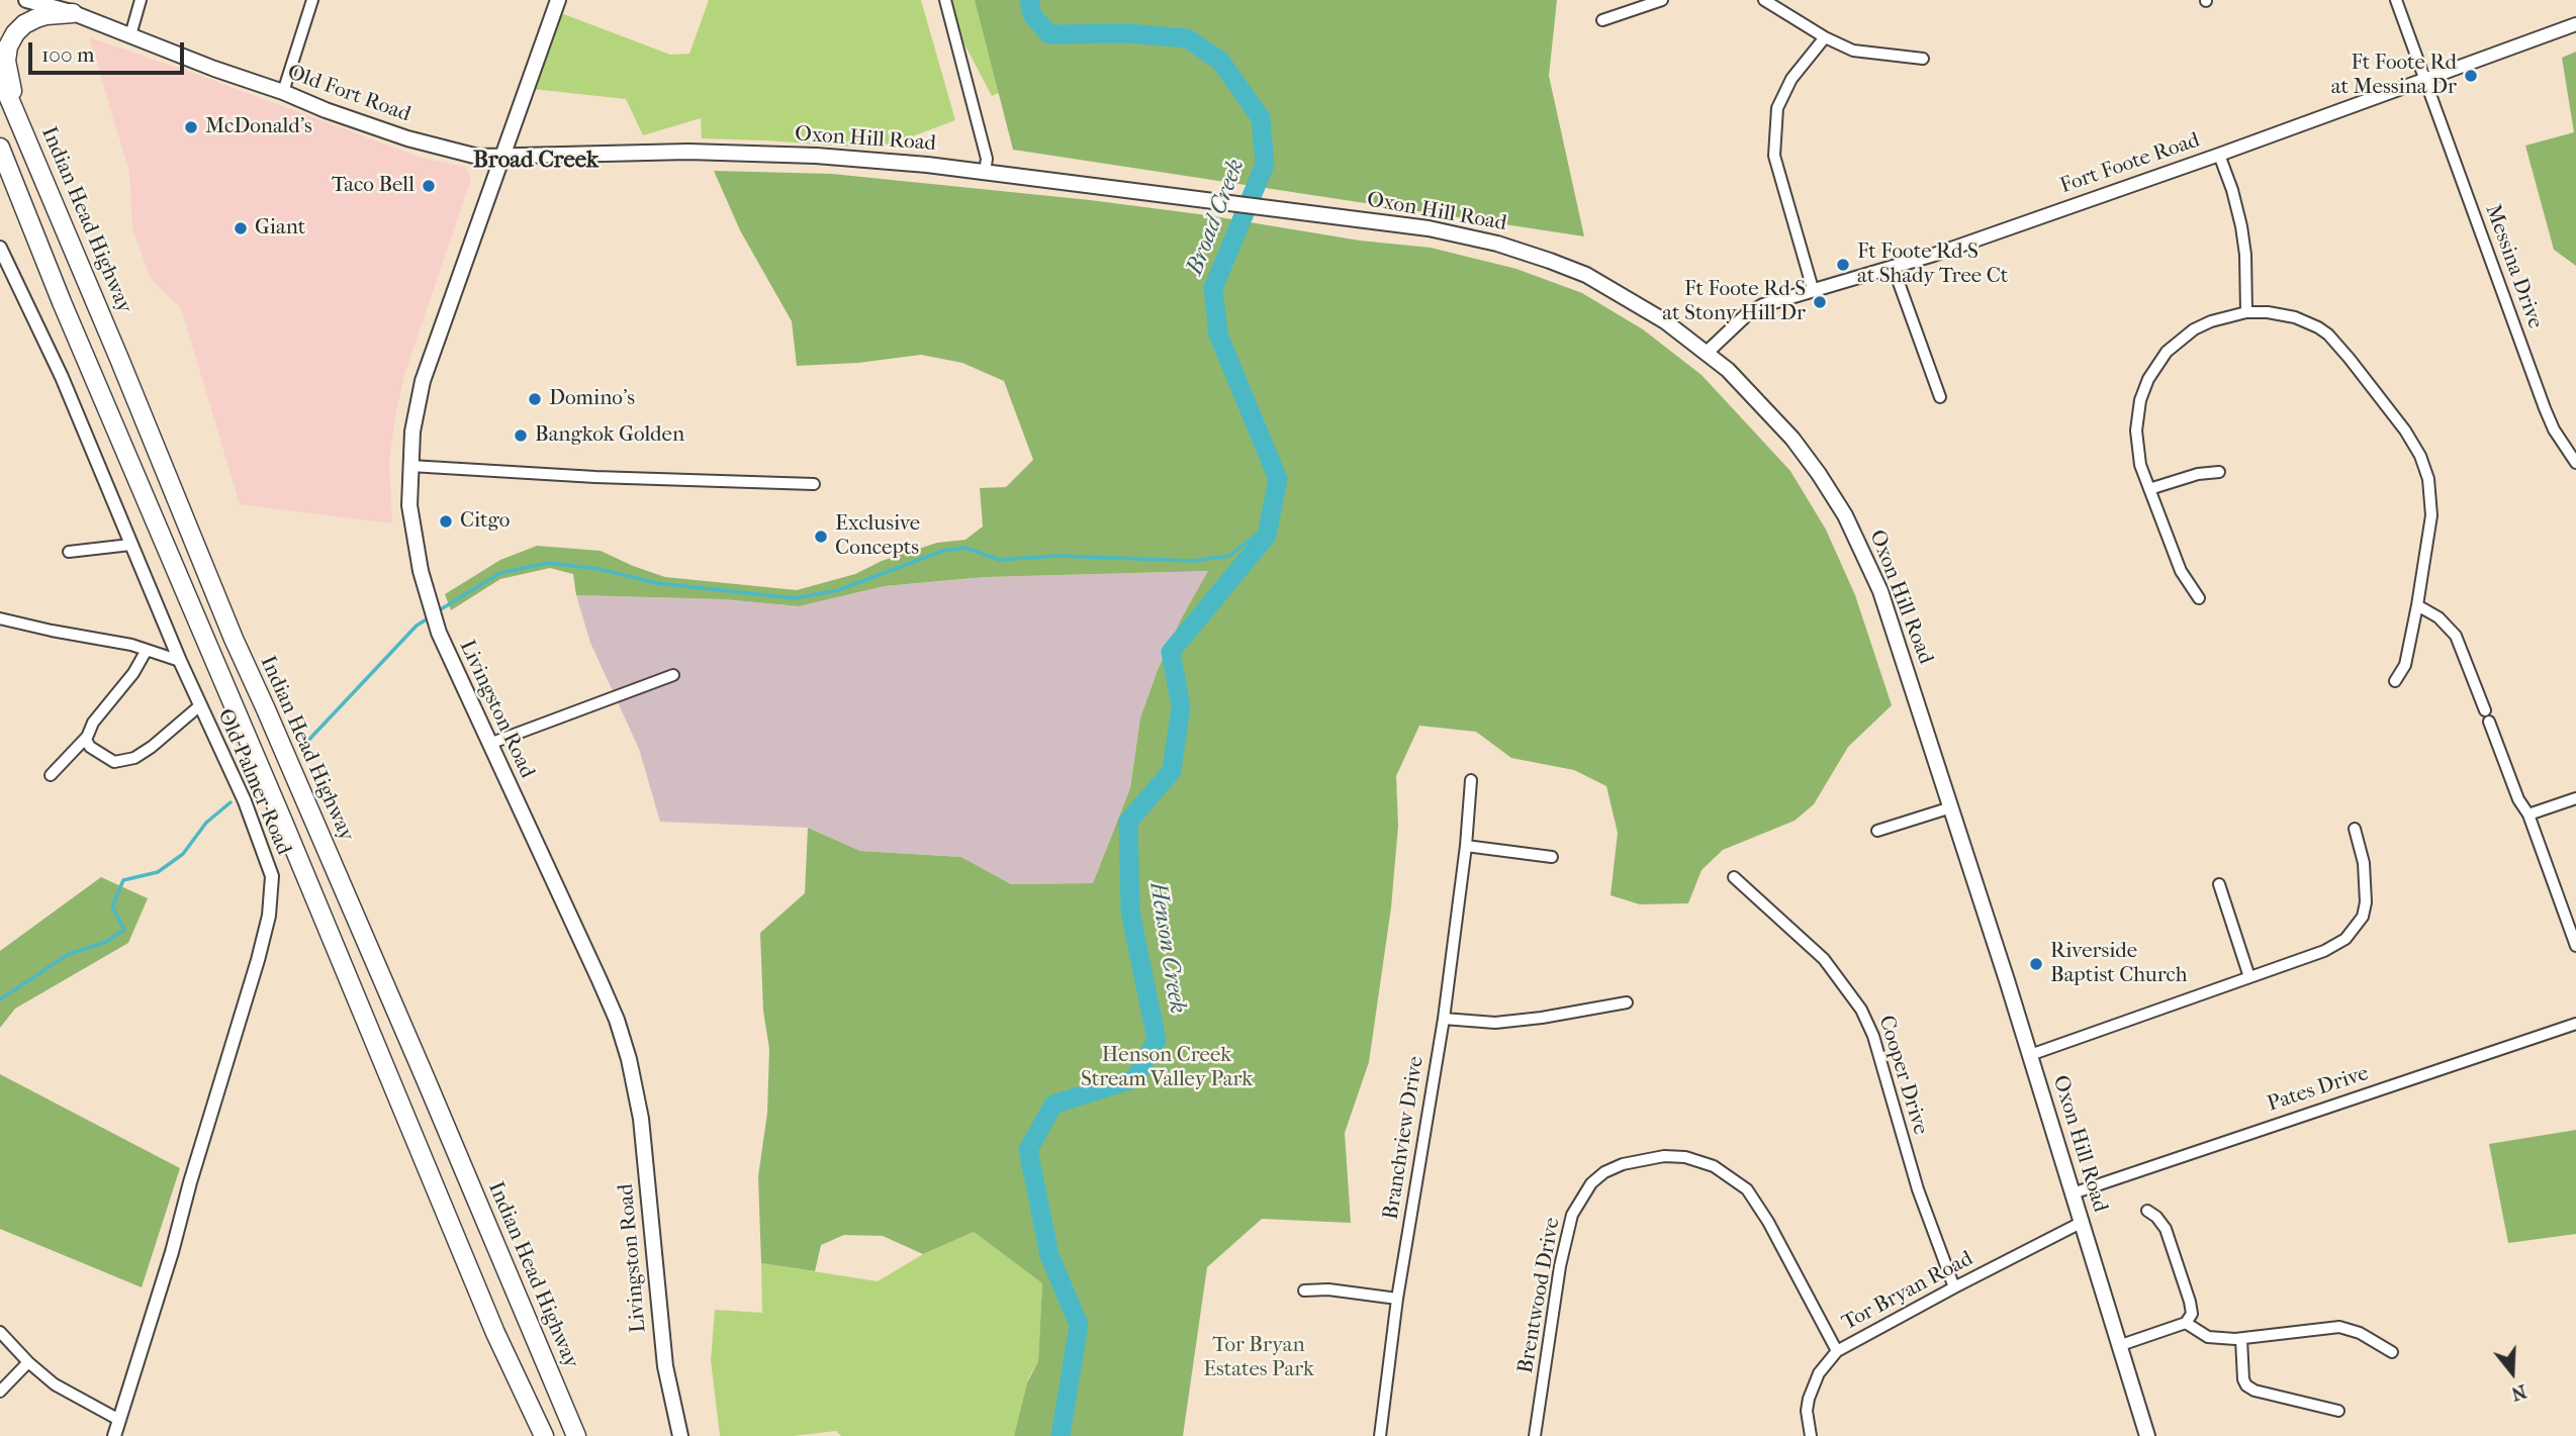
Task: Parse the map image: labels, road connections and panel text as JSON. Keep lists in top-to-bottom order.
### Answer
{
  "streets": {
    "highway": ["Indian Head Highway"],
    "main road": ["Old Fort Road", "Oxon Hill Road", "Livingston Road"],
    "street": [
      "Fort Foote Road",
      "Messina Drive",
      "Old Palmer Road",
      "Cooper Drive",
      "Pates Drive",
      "Branchview Drive",
      "Tor Bryan Road",
      "Brentwood Drive"
    ]
  },
  "crossings": [
    ["Old Fort Road", "Oxon Hill Road"],
    ["Old Fort Road", "Livingston Road"],
    ["Oxon Hill Road", "Fort Foote Road"],
    ["Oxon Hill Road", "Livingston Road"],
    ["Oxon Hill Road", "Pates Drive"],
    ["Oxon Hill Road", "Tor Bryan Road"],
    ["Fort Foote Road", "Messina Drive"],
    ["Cooper Drive", "Tor Bryan Road"],
    ["Tor Bryan Road", "Brentwood Drive"]
  ],
  "districts": ["Broad Creek"],
  "water": ["Broad Creek", "Henson Creek"],
  "parks": ["Henson Creek Stream Valley Park", "Tor Bryan Estates Park"],
  "places": [
    "Ft Foote Rd at Messina Dr",
    "McDonald's",
    "Taco Bell",
    "Giant",
    "Ft Foote Rd S at Shady Tree Ct",
    "Ft Foote Rd S at Stony Hill Dr",
    "Domino's",
    "Bangkok Golden",
    "Citgo",
    "Exclusive Concepts",
    "Riverside Baptist Church"
  ],
  "scale_bar": "100 m",
  "north": "bottom"
}
